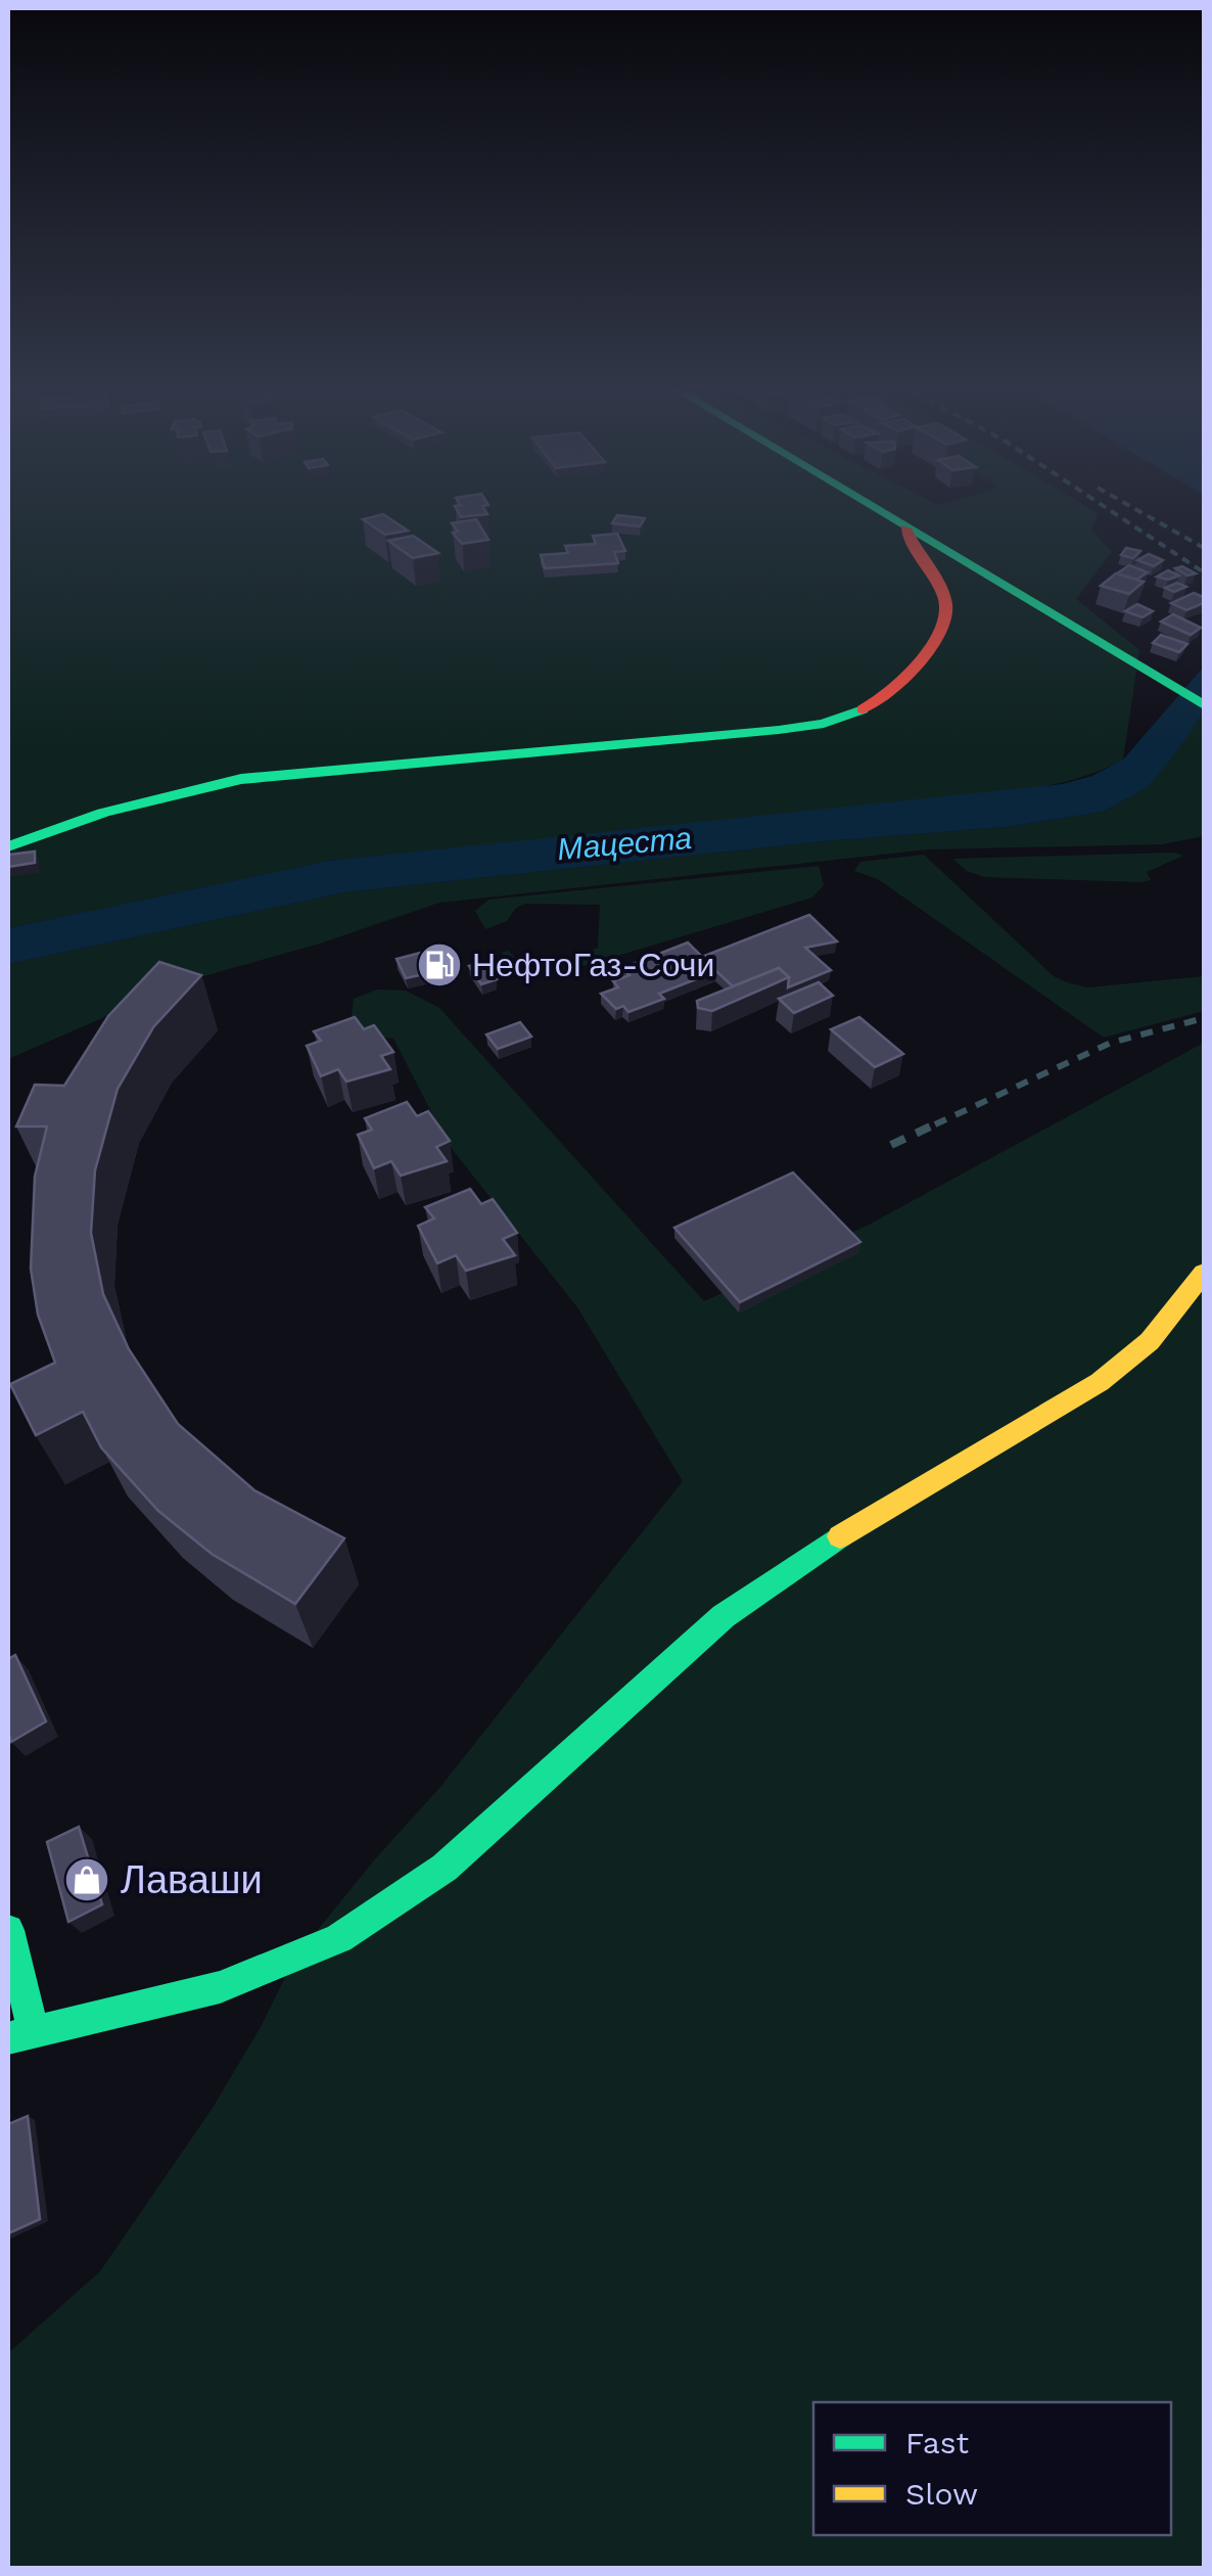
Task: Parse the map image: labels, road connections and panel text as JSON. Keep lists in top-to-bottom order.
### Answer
{
  "water": ["Мацеста"],
  "places": {
    "fuel station": ["НефтоГаз-Сочи"],
    "shop": ["Лаваши"]
  },
  "legend": ["Fast", "Slow"]
}
